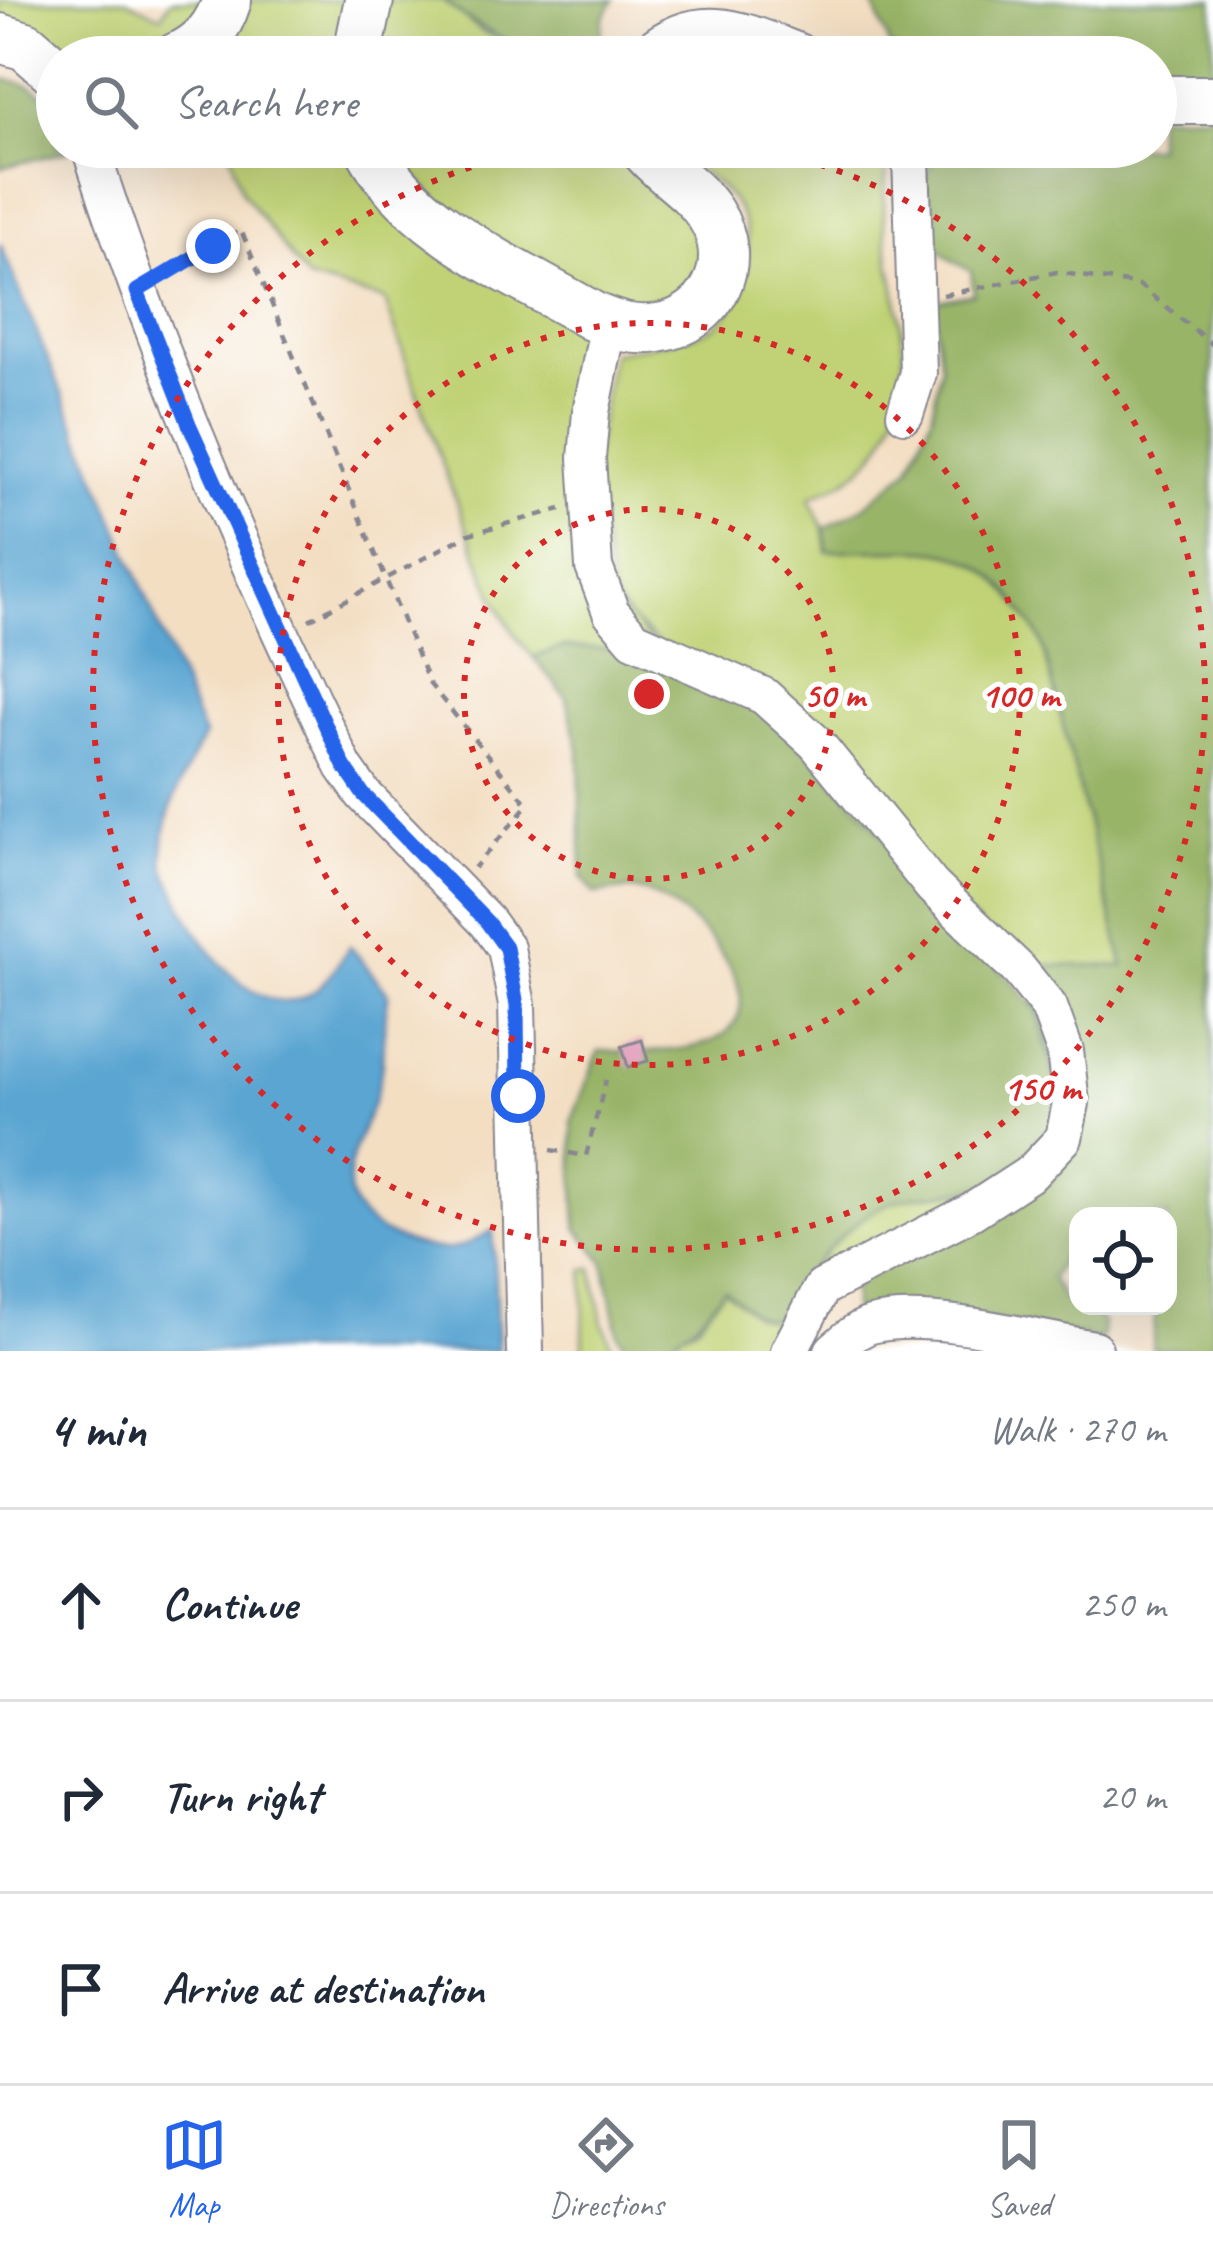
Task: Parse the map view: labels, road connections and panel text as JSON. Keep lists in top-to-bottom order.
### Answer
{
  "page": {
    "search": "Search here",
    "heading": ["4 min", "Walk · 270 m"],
    "list": [
      ["Continue", "250 m"],
      ["Turn right", "20 m"],
      "Arrive at destination"
    ],
    "nav": ["Map", "Directions", "Saved"]
  },
  "rings": ["50 m", "100 m", "150 m"]
}
